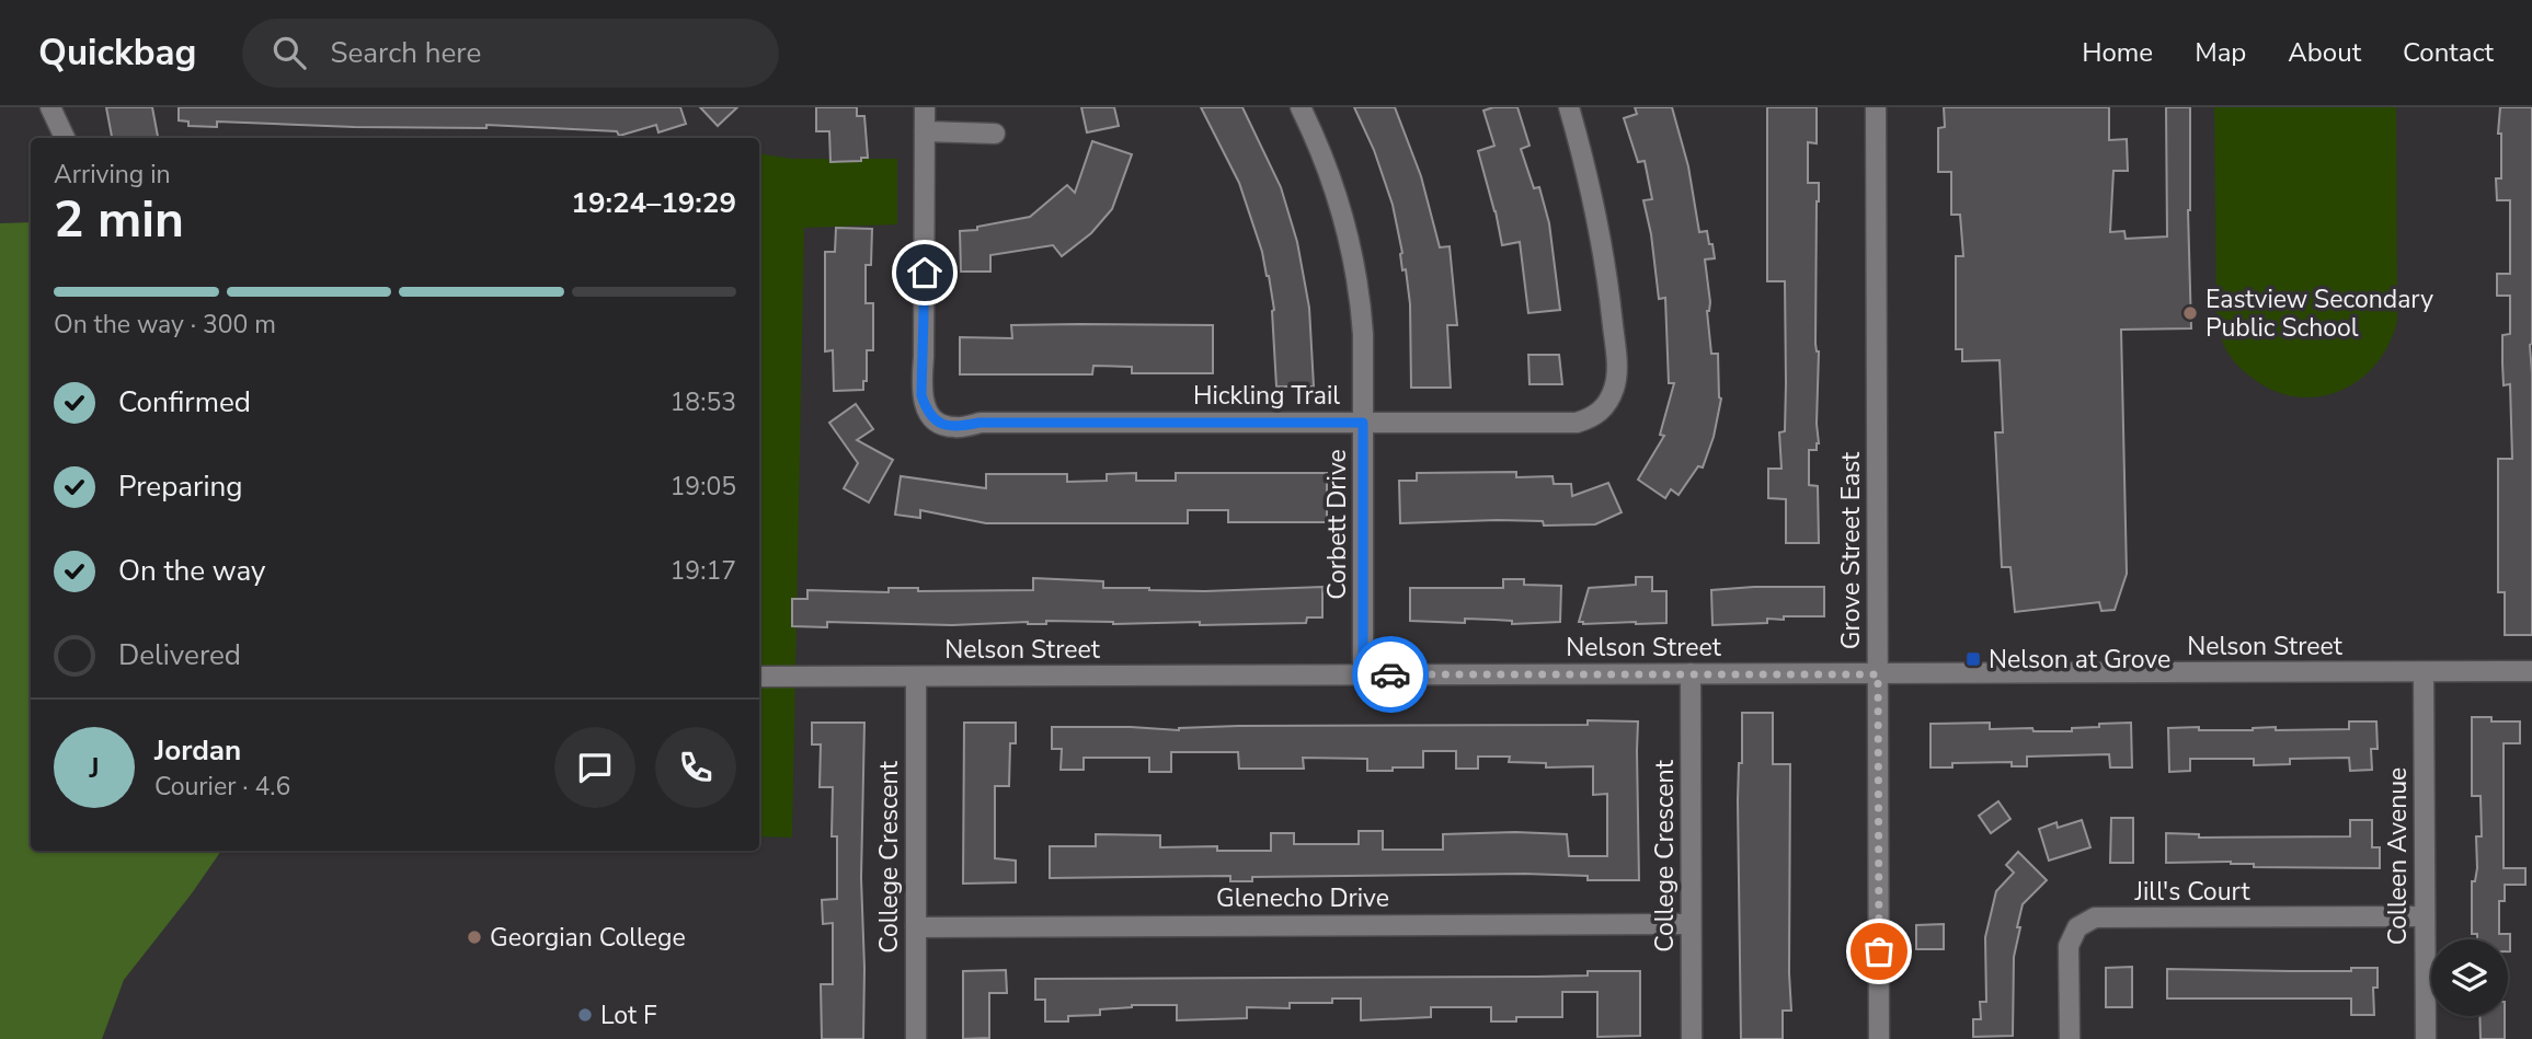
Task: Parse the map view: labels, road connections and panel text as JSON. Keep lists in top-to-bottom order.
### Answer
{
  "streets": {
    "street": [
      "Hickling Trail",
      "Corbett Drive",
      "Grove Street East",
      "Nelson Street",
      "College Crescent",
      "Colleen Avenue",
      "Jill's Court",
      "Glenecho Drive"
    ]
  },
  "crossings": [
    ["Hickling Trail", "Corbett Drive"],
    ["Corbett Drive", "Nelson Street"],
    ["Grove Street East", "Nelson Street"],
    ["Nelson Street", "College Crescent"],
    ["Nelson Street", "Colleen Avenue"],
    ["College Crescent", "Glenecho Drive"],
    ["Colleen Avenue", "Jill's Court"]
  ],
  "places": {
    "other": ["Eastview Secondary Public School", "Georgian College", "Lot F"],
    "transit": ["Nelson at Grove"]
  },
  "page": {
    "header": "Quickbag",
    "search": "Search here",
    "nav": [
      "Home",
      "Map",
      "About",
      "Contact"
    ],
    "heading": ["2 min", "Arriving in", "19:24–19:29"],
    "panel": ["Jordan", "Courier · 4.6"],
    "bar": "On the way · 300 m",
    "list": [
      ["Confirmed", "18:53"],
      ["Preparing", "19:05"],
      ["On the way", "19:17"],
      "Delivered"
    ],
    "round": "J"
  }
}
